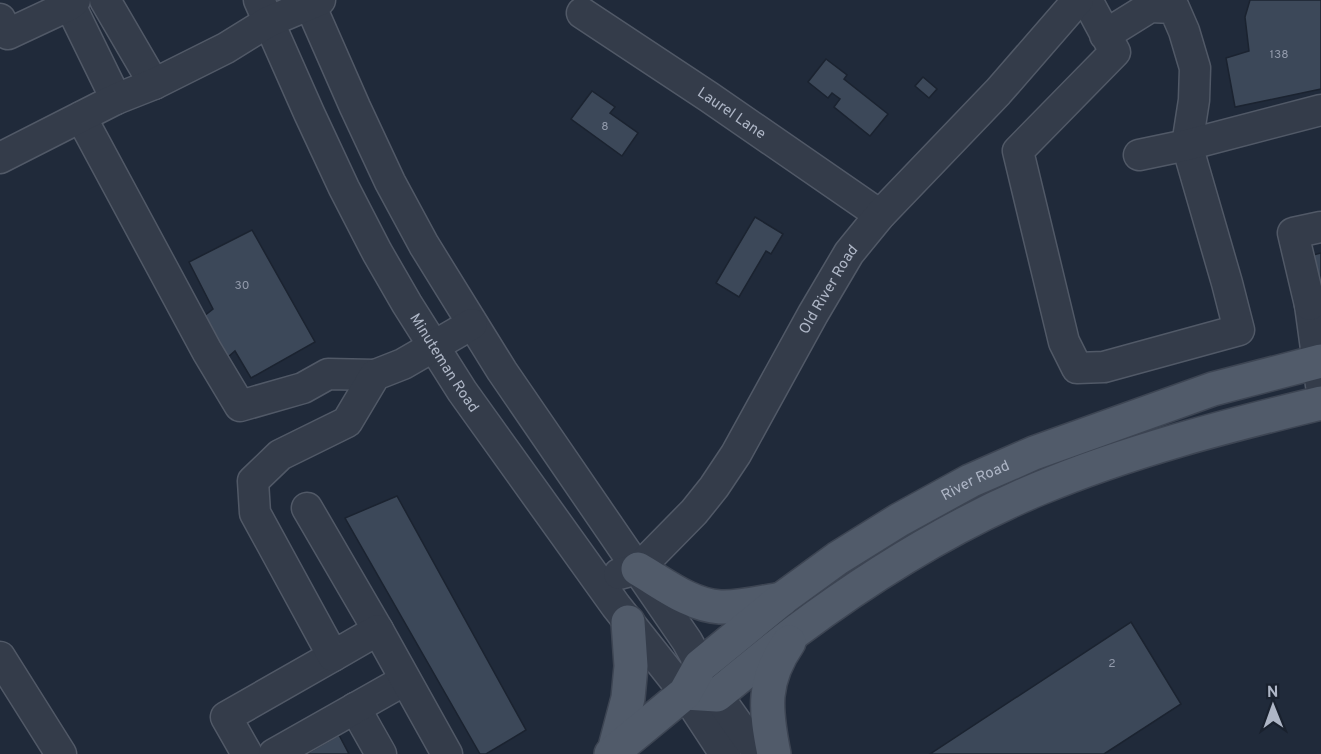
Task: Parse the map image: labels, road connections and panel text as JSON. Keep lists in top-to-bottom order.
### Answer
{
  "streets": {
    "main road": ["River Road"],
    "street": ["Laurel Lane", "Old River Road", "Minuteman Road"]
  },
  "crossings": [
    ["Laurel Lane", "Old River Road"],
    ["Minuteman Road", "River Road"]
  ],
  "house_numbers": [
    "138",
    "8",
    "30",
    "2"
  ],
  "north": "top"
}
